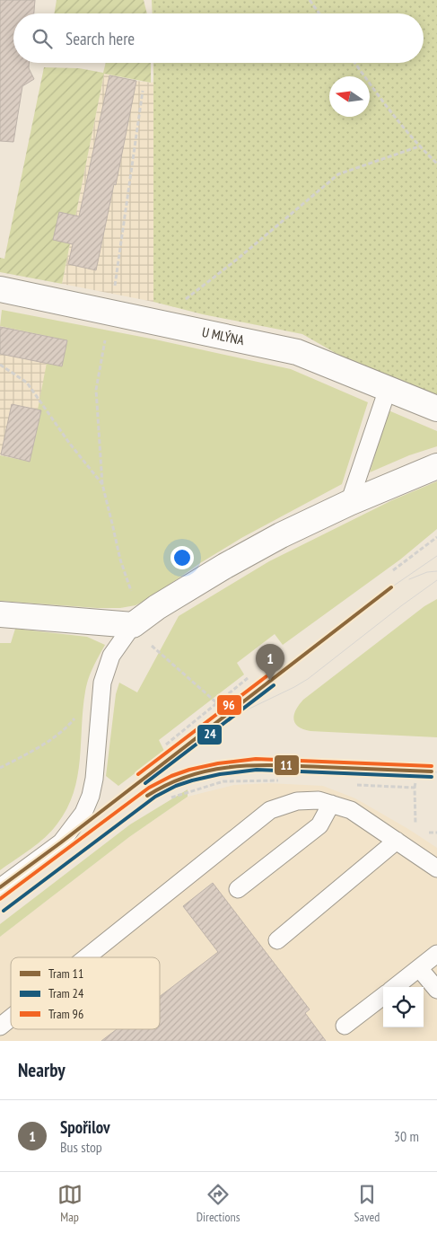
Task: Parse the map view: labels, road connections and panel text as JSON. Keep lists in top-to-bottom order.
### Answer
{
  "streets": {
    "street": ["U MLÝNA"]
  },
  "lines": ["tram line 11", "tram line 96", "tram line 24"],
  "legend": ["Tram 11", "Tram 24", "Tram 96"],
  "north": "left",
  "page": {
    "search": "Search here",
    "pins": "1",
    "heading": "Nearby",
    "list": [
      {
        "mark": "1",
        "name": "Spořilov",
        "note": "Bus stop",
        "value": "30 m"
      }
    ],
    "nav": ["Map", "Directions", "Saved"]
  }
}
